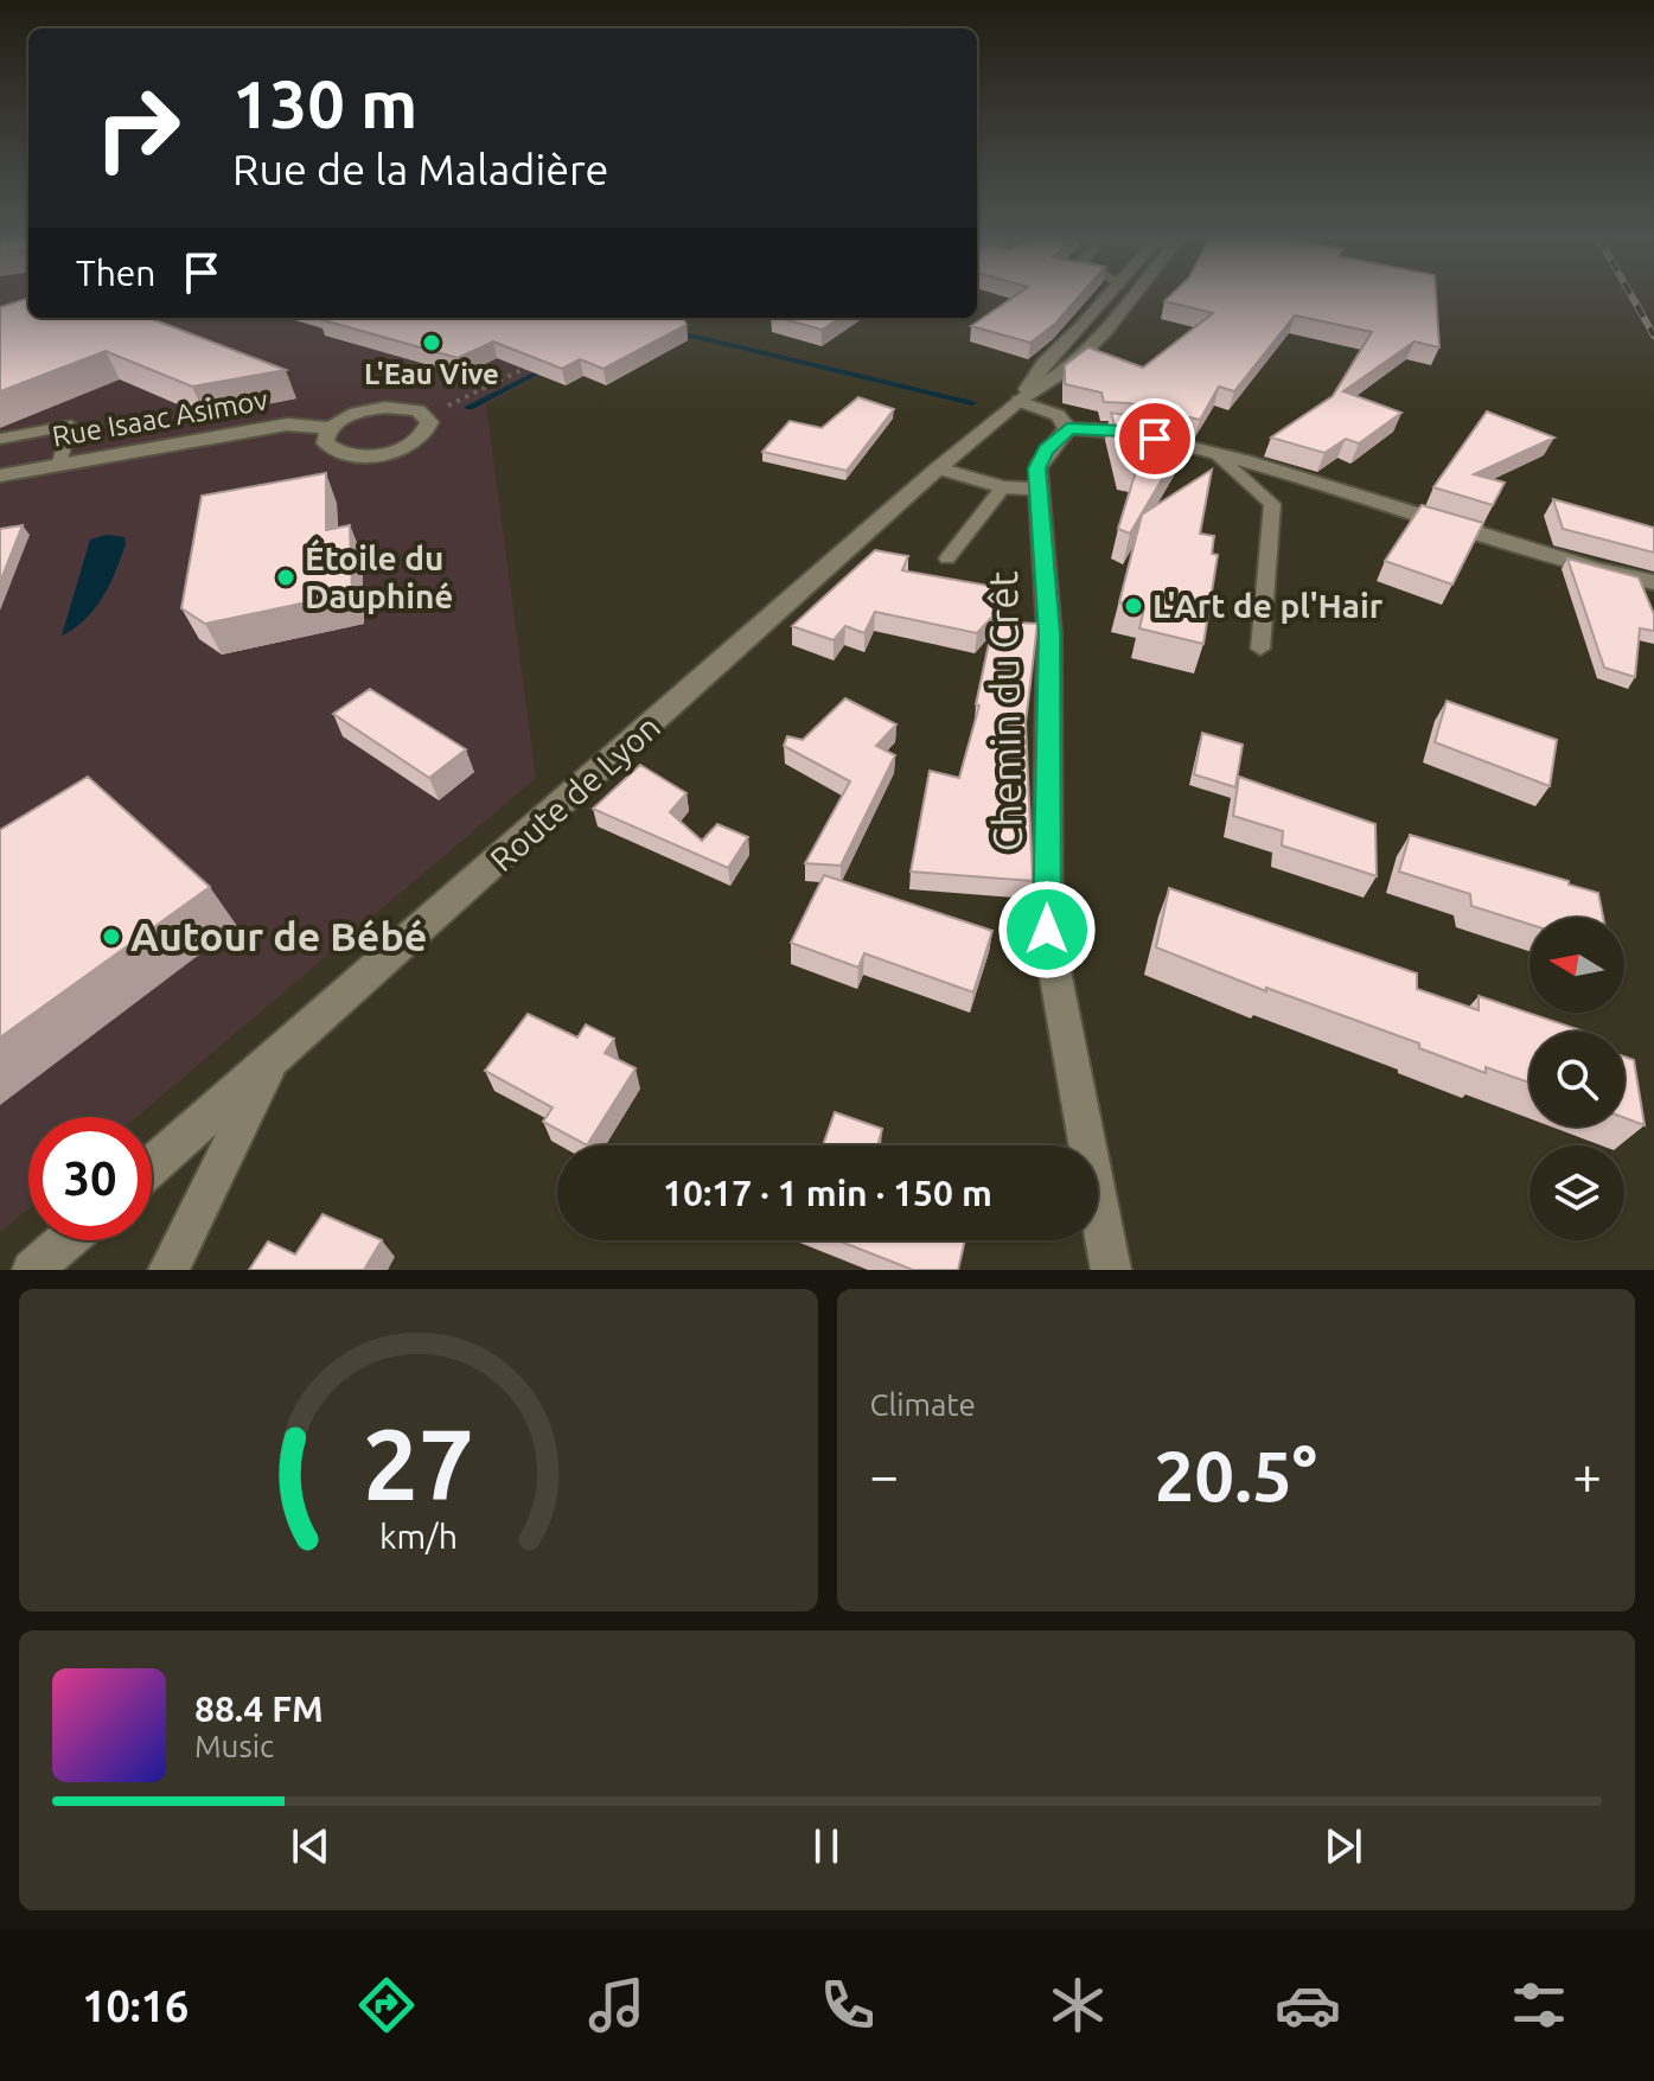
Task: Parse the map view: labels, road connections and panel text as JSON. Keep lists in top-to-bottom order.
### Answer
{
  "streets": {
    "street": ["Rue Isaac Asimov", "Chemin du Crêt", "Route de Lyon"]
  },
  "places": [
    "L'Eau Vive",
    "Étoile du Dauphiné",
    "L'Art de pl'Hair",
    "Autour de Bébé"
  ],
  "north": "left",
  "page": {
    "turn": ["130 m", "Rue de la Maladière"],
    "then": "Then",
    "limit": "30",
    "trip": "10:17 · 1 min · 150 m",
    "tile": "Climate",
    "heat": ["−", "20.5°", "+"],
    "song": ["88.4 FM", "Music"],
    "tabs": "10:16",
    "gauge": ["27", "km/h"]
  }
}
